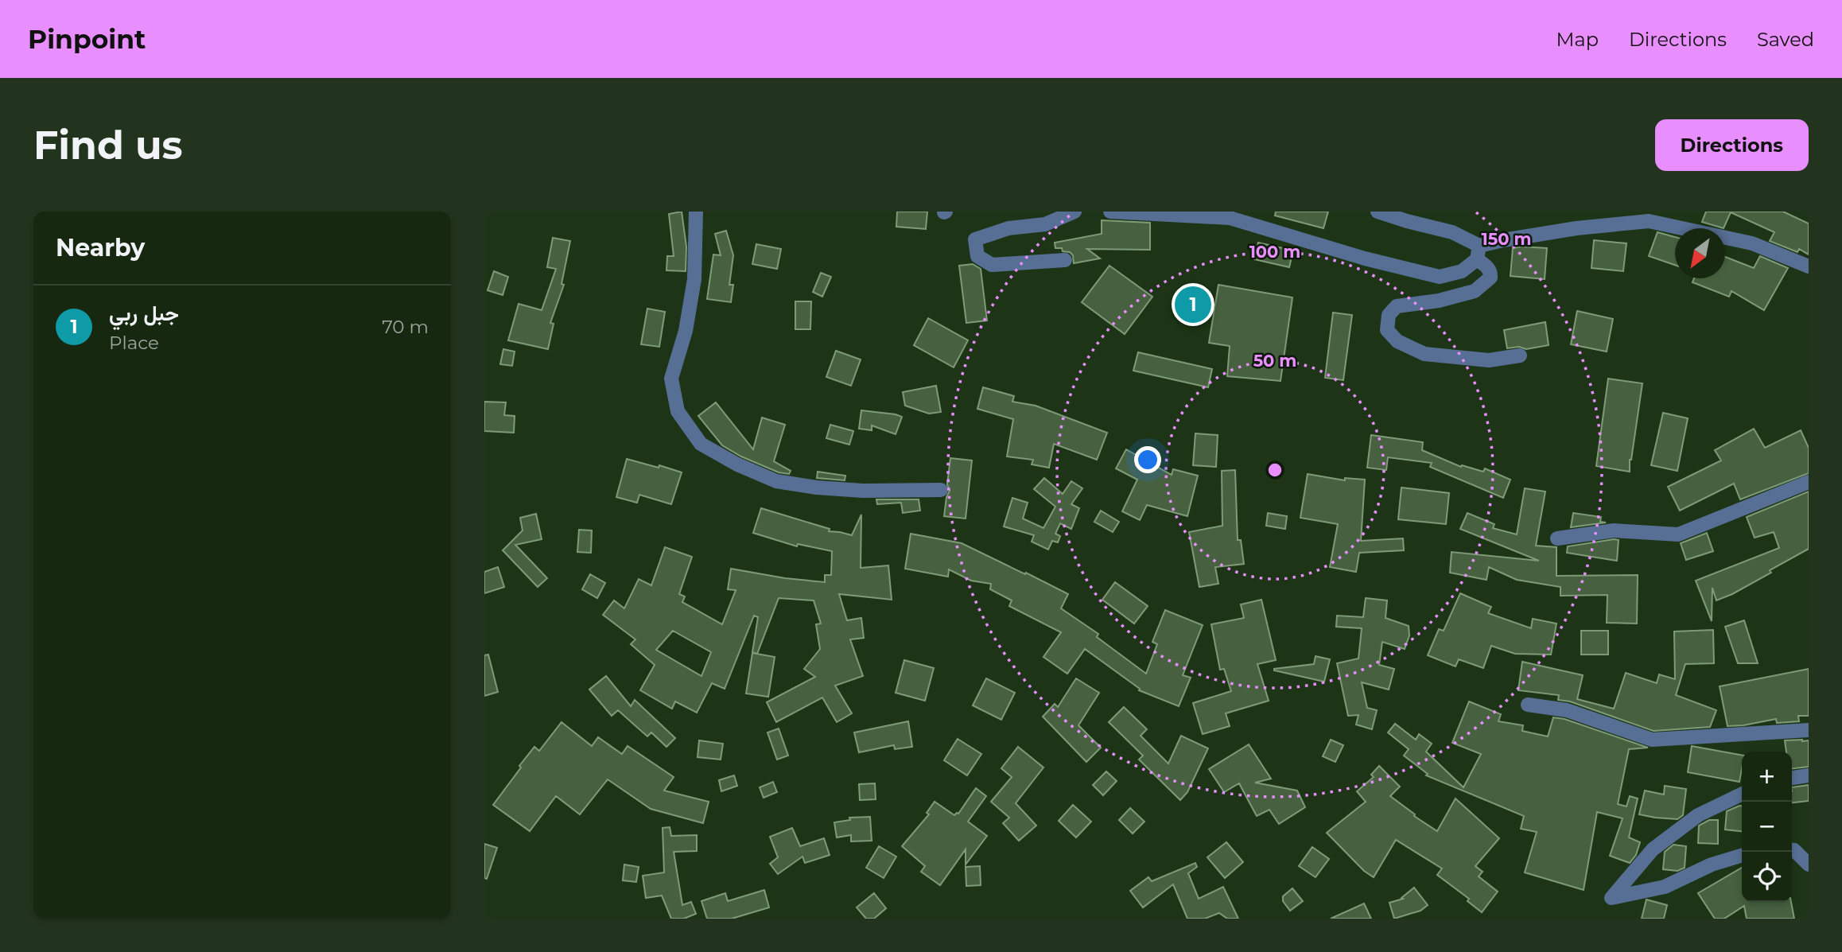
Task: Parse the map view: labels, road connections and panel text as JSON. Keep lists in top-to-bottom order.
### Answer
{
  "north": "bottom left",
  "page": {
    "header": "Pinpoint",
    "nav": ["Map", "Directions", "Saved"],
    "buttons": "Directions",
    "title": "Find us",
    "heading": "Nearby",
    "pins": "1",
    "list": [
      {
        "mark": "1",
        "name": "جبل ربي",
        "note": "Place",
        "value": "70 m"
      }
    ],
    "map_buttons": ["+", "−"]
  },
  "rings": ["150 m", "100 m", "50 m"]
}
